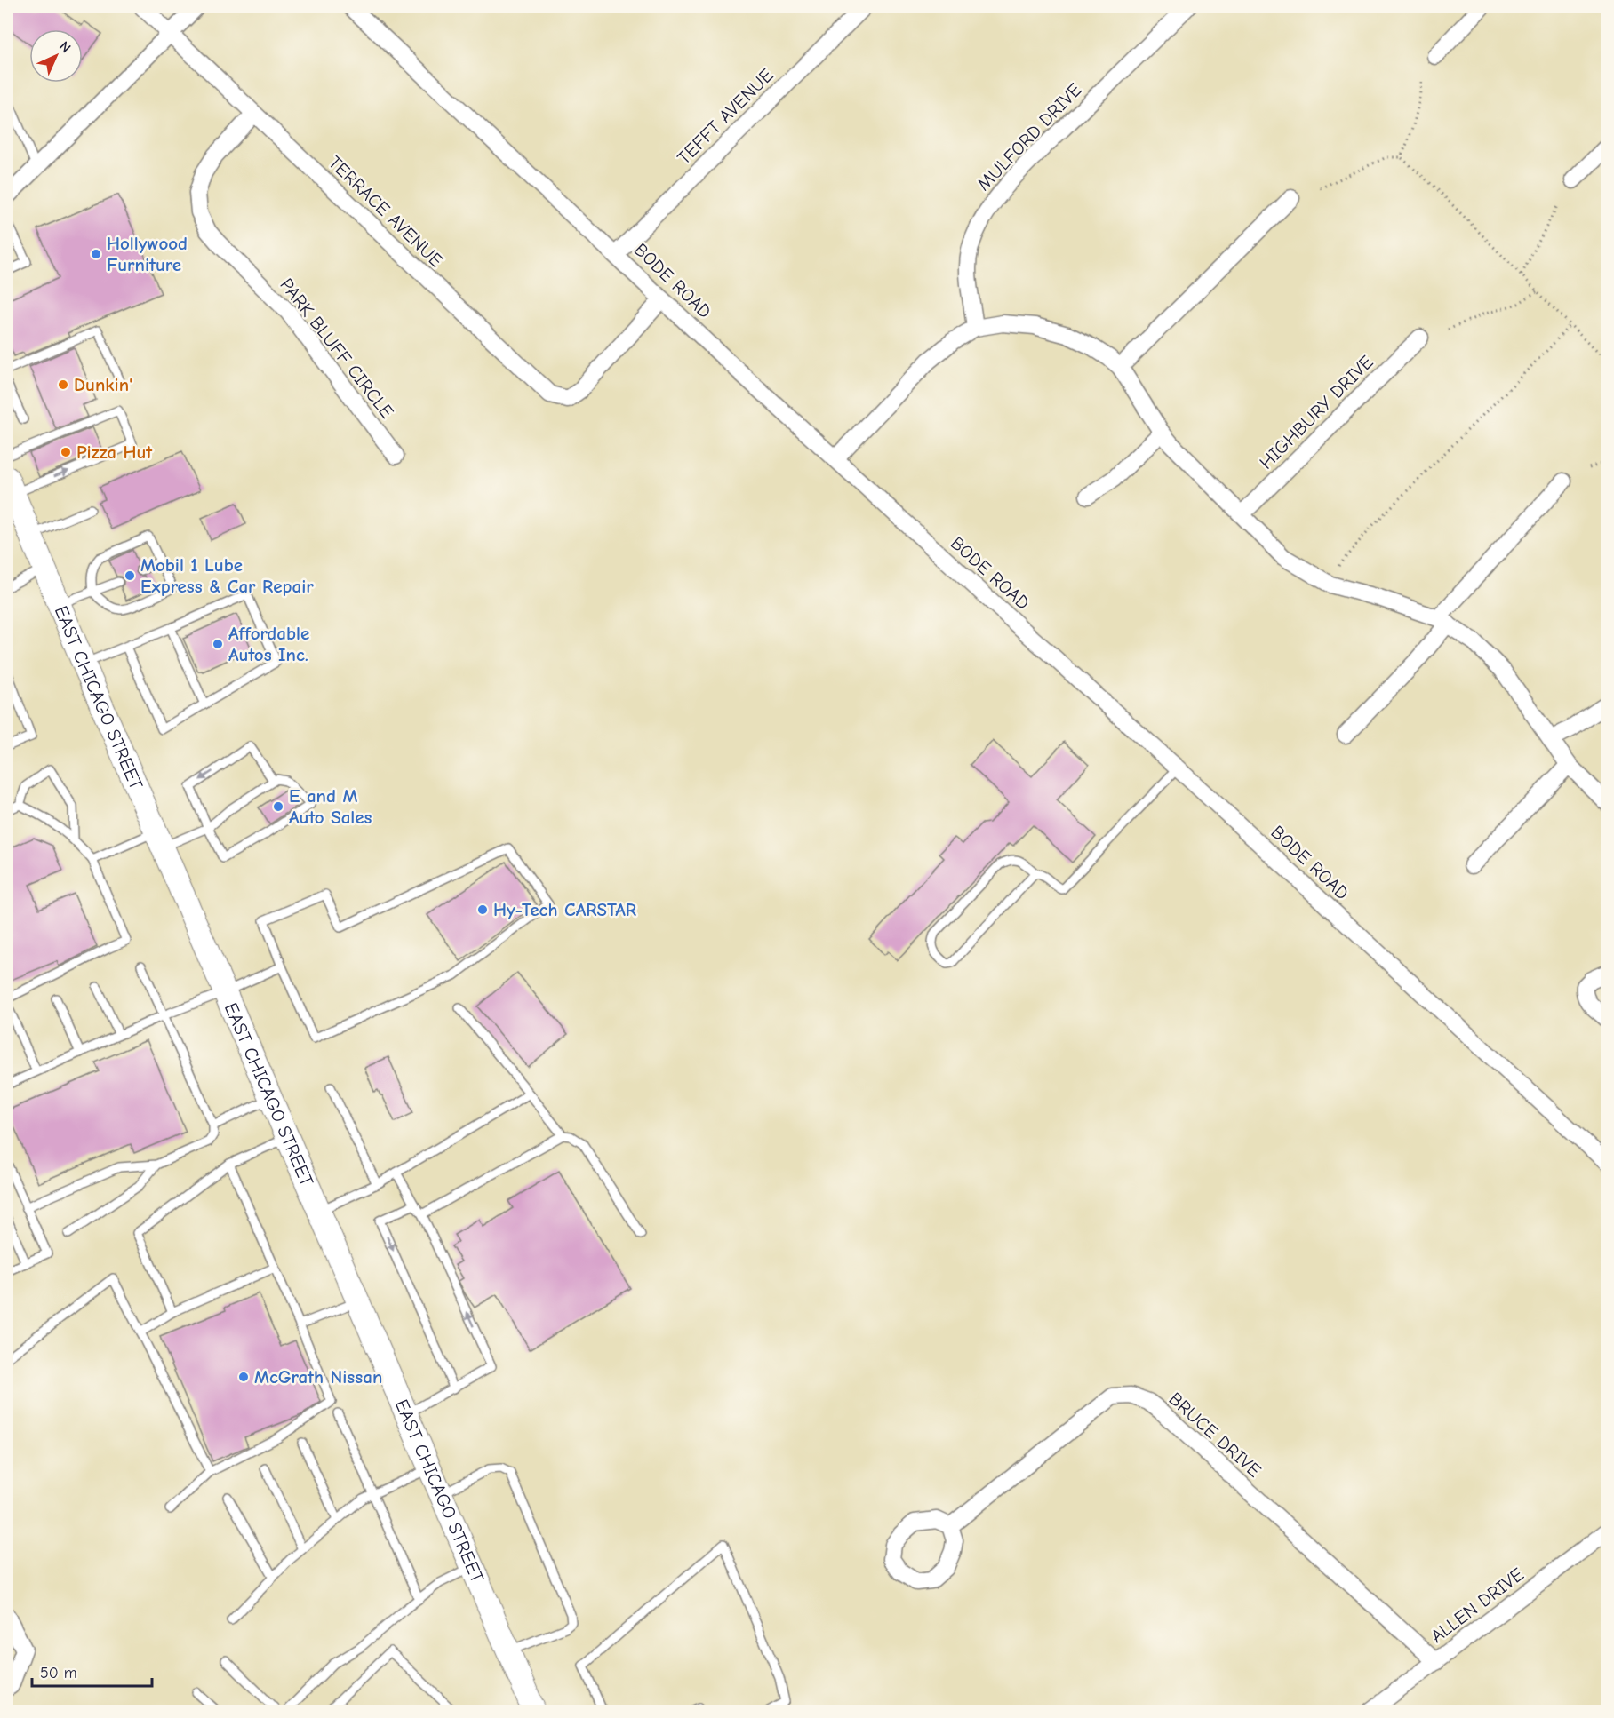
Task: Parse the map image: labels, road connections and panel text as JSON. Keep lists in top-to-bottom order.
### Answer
{
  "streets": {
    "main road": ["EAST CHICAGO STREET"],
    "street": [
      "TEFFT AVENUE",
      "MULFORD DRIVE",
      "TERRACE AVENUE",
      "BODE ROAD",
      "PARK BLUFF CIRCLE",
      "HIGHBURY DRIVE",
      "BRUCE DRIVE",
      "ALLEN DRIVE"
    ]
  },
  "crossings": [
    ["TEFFT AVENUE", "BODE ROAD"],
    ["TERRACE AVENUE", "BODE ROAD"],
    ["TERRACE AVENUE", "PARK BLUFF CIRCLE"],
    ["BRUCE DRIVE", "ALLEN DRIVE"]
  ],
  "places": [
    "Hollywood Furniture",
    "Dunkin'",
    "Pizza Hut",
    "Mobil 1 Lube Express & Car Repair",
    "Affordable Autos Inc.",
    "E and M Auto Sales",
    "Hy-Tech CARSTAR",
    "McGrath Nissan"
  ],
  "scale_bar": "50 m",
  "north": "top right"
}
